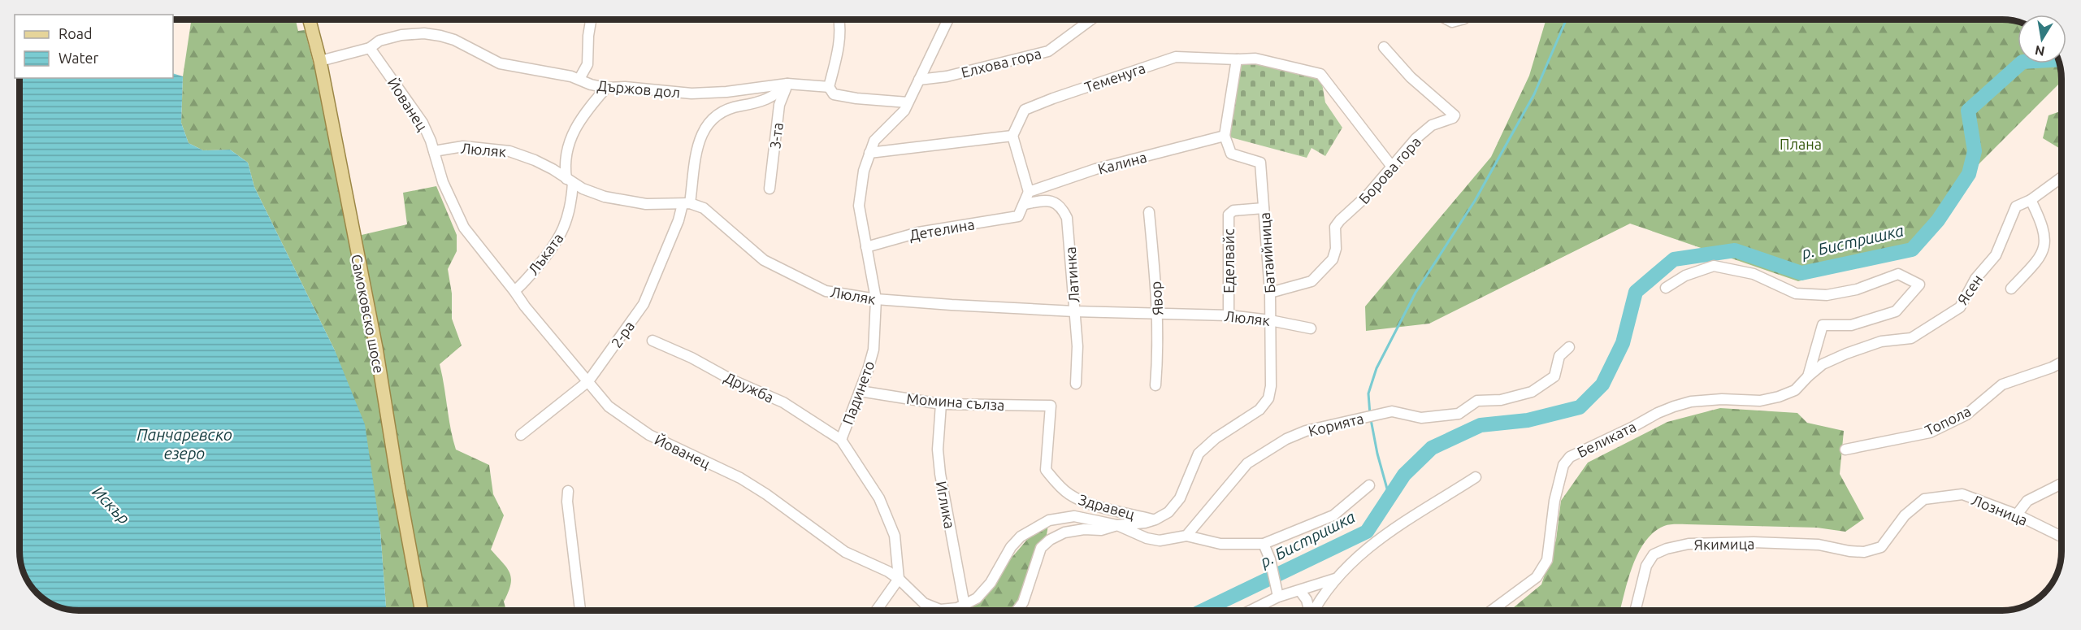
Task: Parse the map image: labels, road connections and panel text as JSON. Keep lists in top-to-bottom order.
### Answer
{
  "streets": {
    "main road": ["Самоковско шосе"],
    "street": [
      "Елхова гора",
      "Теменуга",
      "Държов дол",
      "Йованец",
      "3-та",
      "Люляк",
      "Калина",
      "Борова гора",
      "Детелина",
      "Батаийница",
      "Лъката",
      "Еделвайс",
      "Латинка",
      "Ясен",
      "Явор",
      "2-ра",
      "Дружба",
      "Падинето",
      "Момина сълза",
      "Топола",
      "Корията",
      "Беликата",
      "Иглика",
      "Здравец",
      "Лозница",
      "Якимица"
    ]
  },
  "crossings": [
    ["Елхова гора", "Падинето"],
    ["Теменуга", "Борова гора"],
    ["Държов дол", "Йованец"],
    ["Държов дол", "3-та"],
    ["Държов дол", "Лъката"],
    ["Държов дол", "Самоковско шосе"],
    ["Държов дол", "2-ра"],
    ["Държов дол", "Падинето"],
    ["Йованец", "Люляк"],
    ["Йованец", "Батаийница"],
    ["Йованец", "Лъката"],
    ["Йованец", "2-ра"],
    ["Йованец", "Падинето"],
    ["Йованец", "Иглика"],
    ["3-та", "2-ра"],
    ["Люляк", "Батаийница"],
    ["Люляк", "Лъката"],
    ["Люляк", "Еделвайс"],
    ["Люляк", "Латинка"],
    ["Люляк", "Явор"],
    ["Люляк", "2-ра"],
    ["Люляк", "Падинето"],
    ["Калина", "Батаийница"],
    ["Борова гора", "Батаийница"],
    ["Детелина", "Латинка"],
    ["Детелина", "Падинето"],
    ["Батаийница", "Еделвайс"],
    ["Батаийница", "Здравец"],
    ["Ясен", "Беликата"],
    ["Дружба", "Падинето"],
    ["Падинето", "Момина сълза"],
    ["Момина сълза", "Иглика"],
    ["Момина сълза", "Здравец"],
    ["Лозница", "Якимица"]
  ],
  "water": ["р. Бистришка", "Панчаревско езеро", "Искър"],
  "parks": ["Плана"],
  "legend": ["Road", "Water"],
  "north": "bottom"
}
